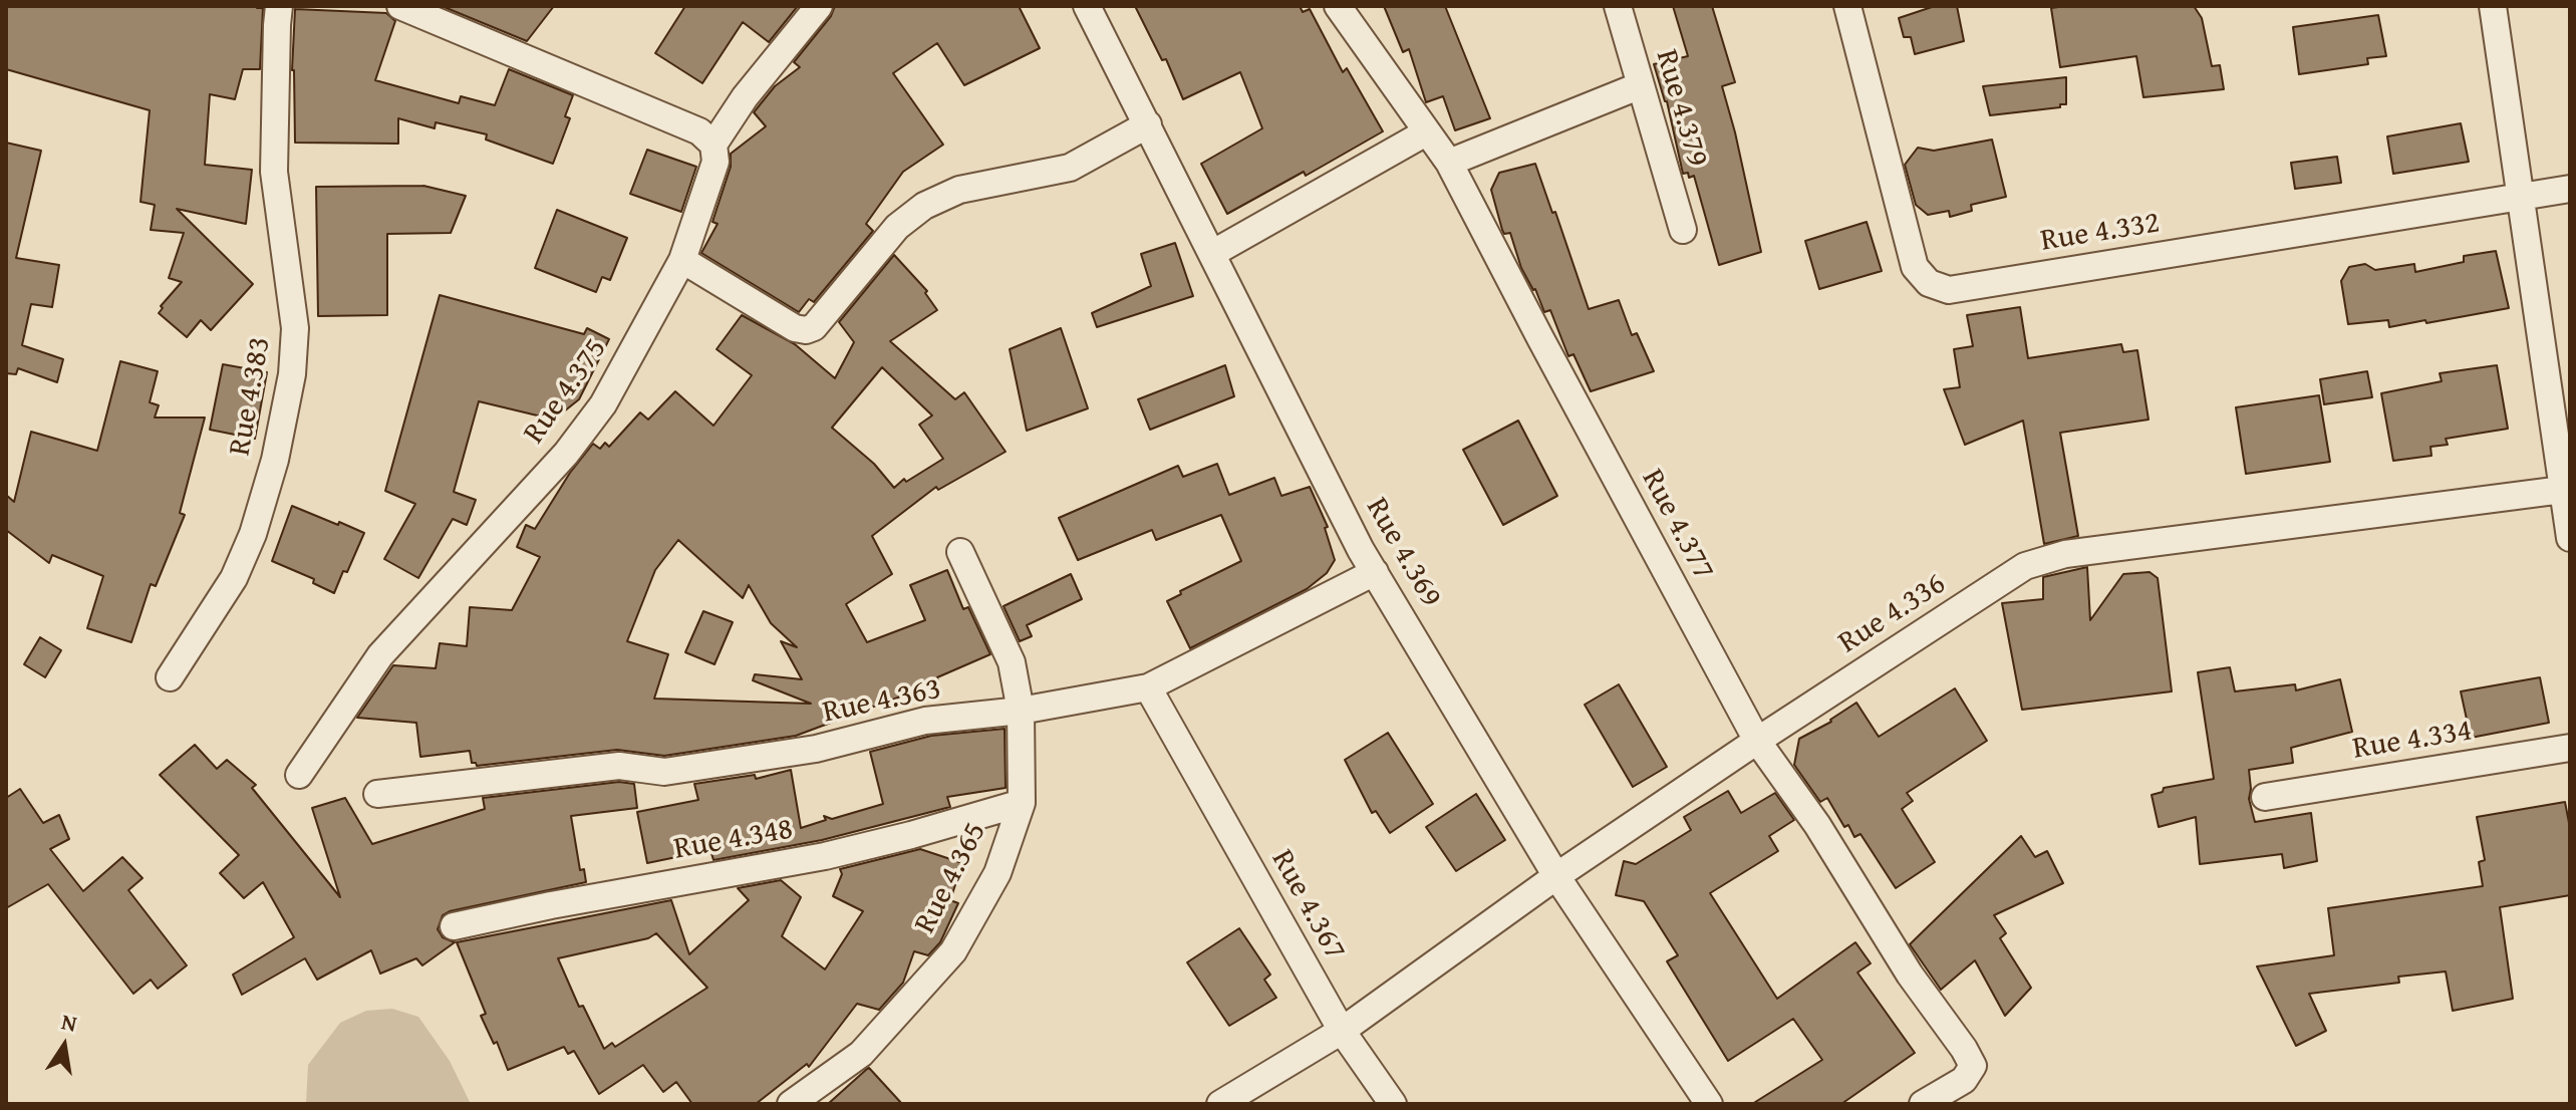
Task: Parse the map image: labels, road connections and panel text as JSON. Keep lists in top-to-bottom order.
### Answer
{
  "streets": {
    "street": [
      "Rue 4.379",
      "Rue 4.332",
      "Rue 4.375",
      "Rue 4.383",
      "Rue 4.377",
      "Rue 4.369",
      "Rue 4.336",
      "Rue 4.363",
      "Rue 4.334",
      "Rue 4.348",
      "Rue 4.365",
      "Rue 4.367"
    ]
  },
  "crossings": [
    ["Rue 4.377", "Rue 4.336"],
    ["Rue 4.369", "Rue 4.336"],
    ["Rue 4.369", "Rue 4.363"],
    ["Rue 4.336", "Rue 4.367"],
    ["Rue 4.363", "Rue 4.365"],
    ["Rue 4.363", "Rue 4.367"],
    ["Rue 4.348", "Rue 4.365"]
  ],
  "north": "top"
}
